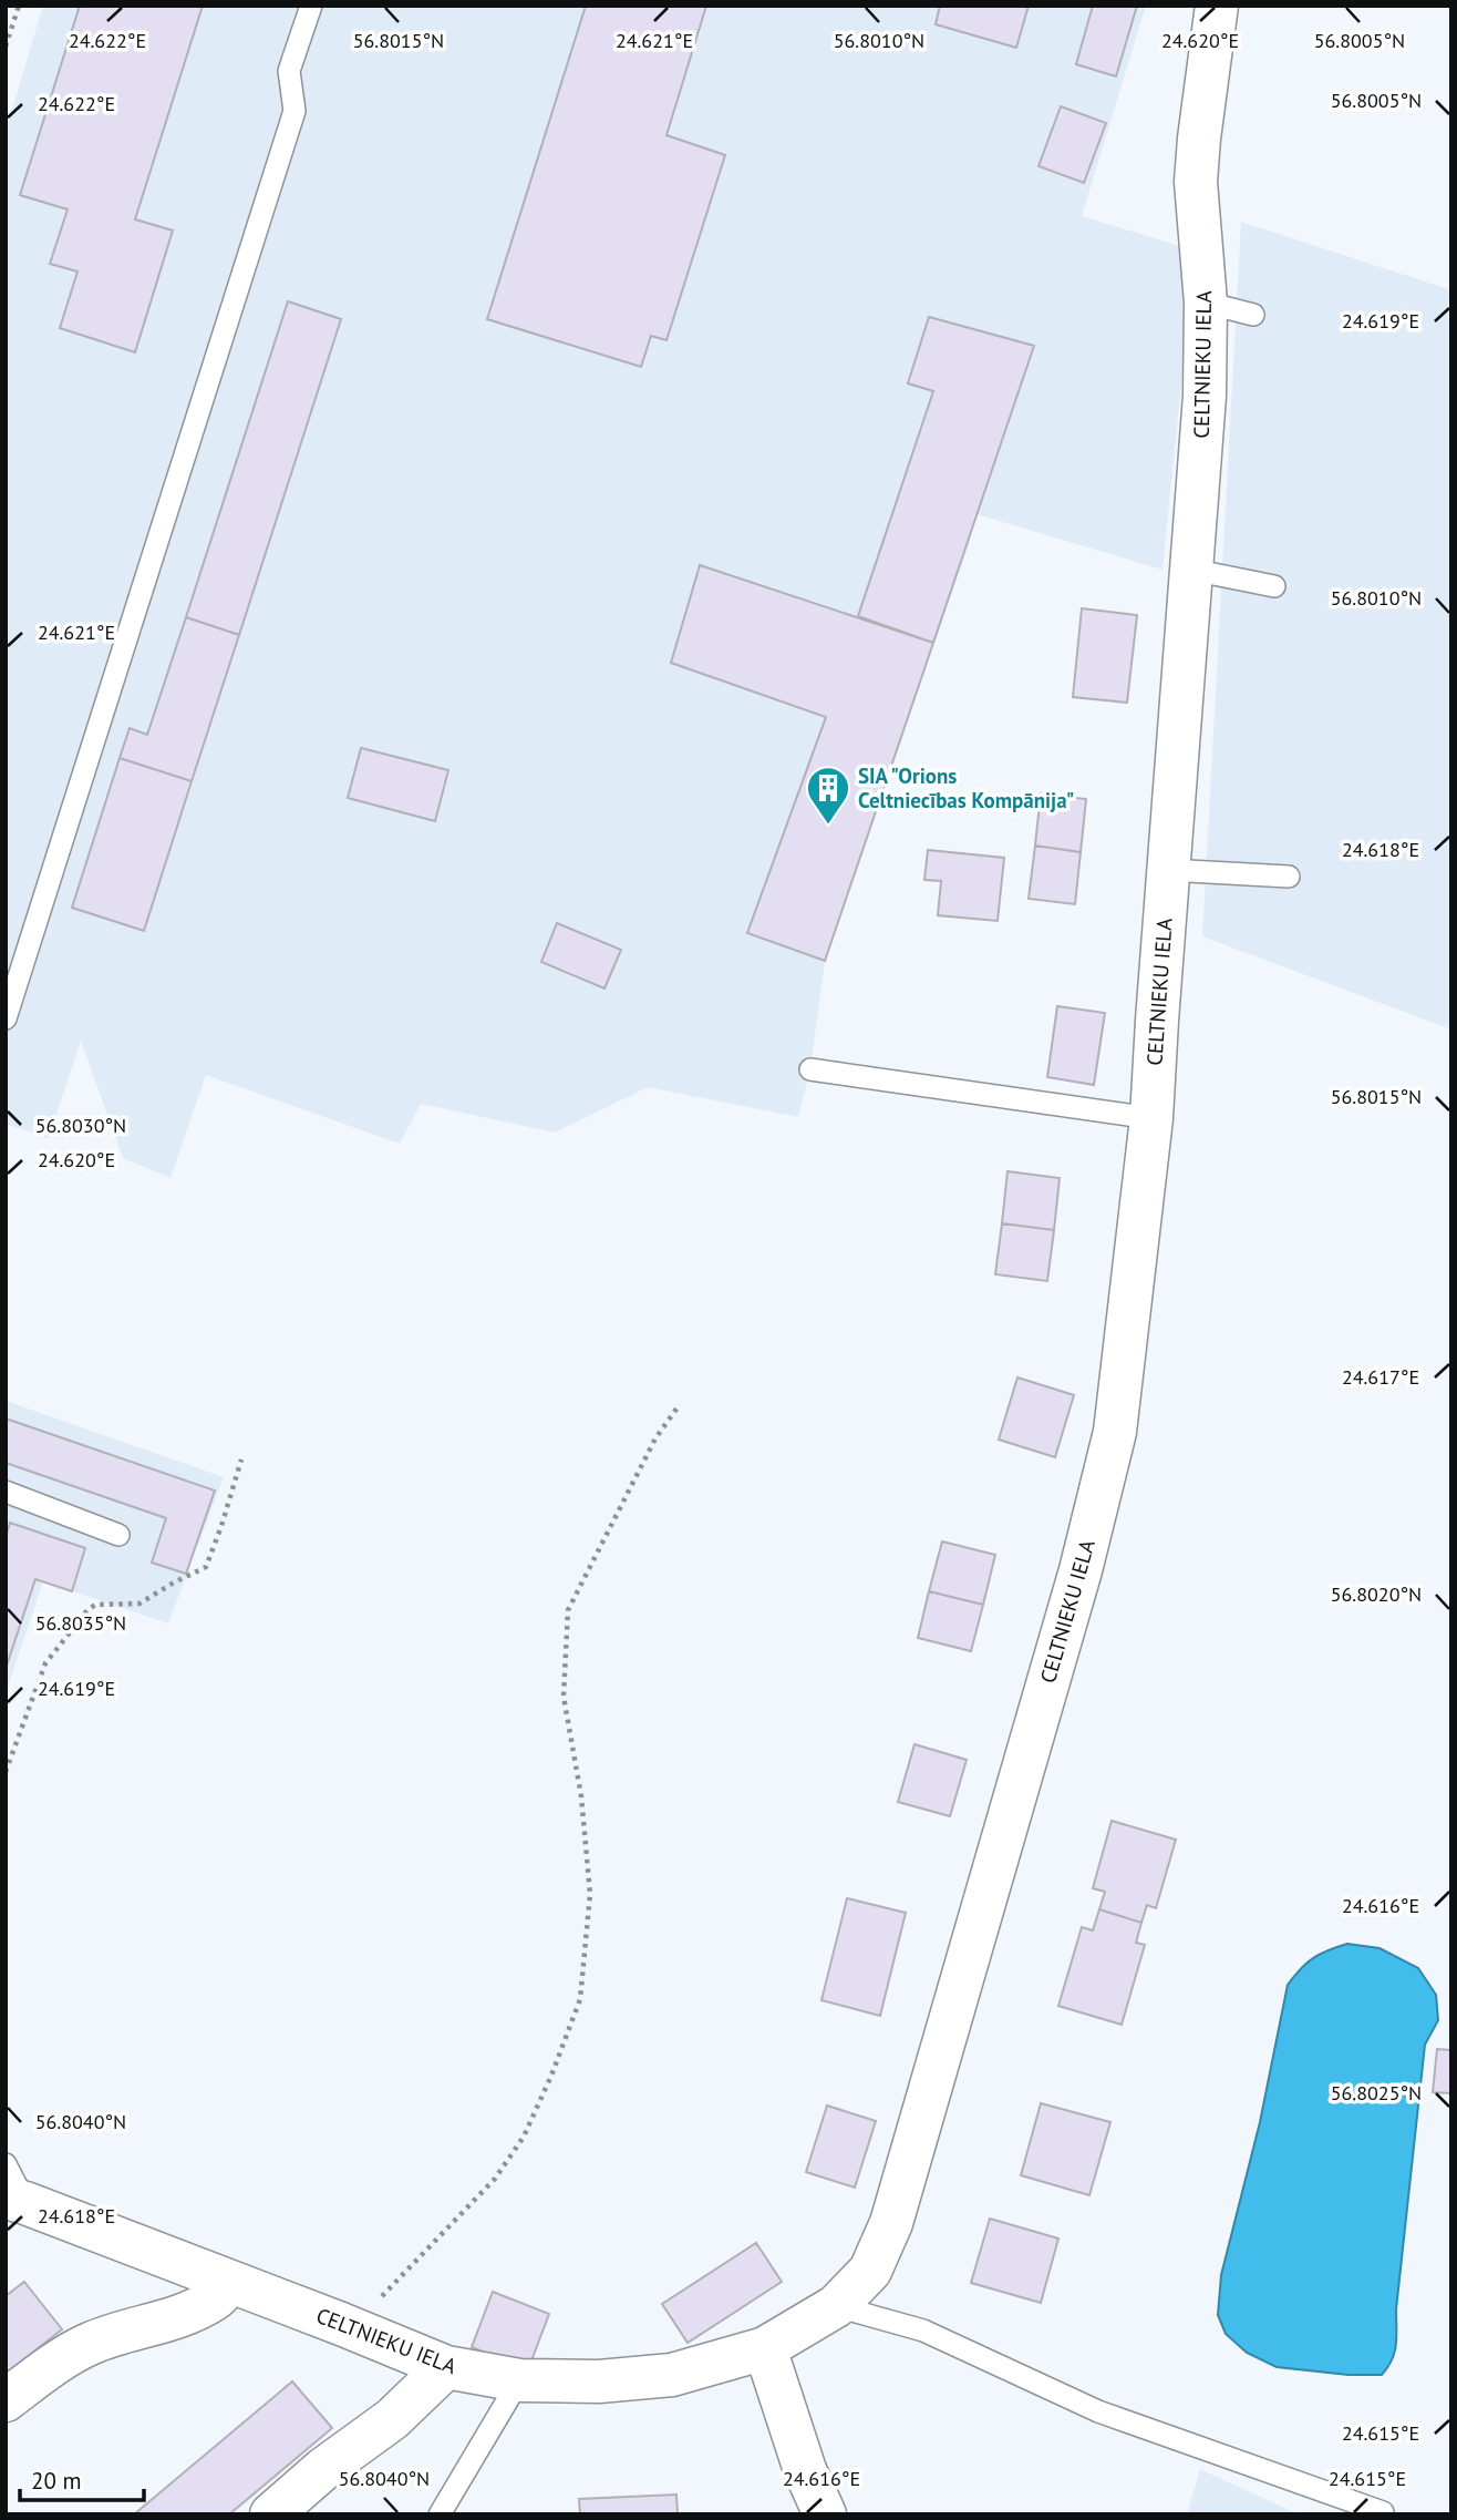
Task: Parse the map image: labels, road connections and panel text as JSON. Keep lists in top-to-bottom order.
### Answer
{
  "streets": {
    "street": ["CELTNIEKU IELA"]
  },
  "places": {
    "building": ["SIA \"Orions Celtniecības Kompānija\""]
  },
  "scale_bar": "20 m",
  "coordinates": [
    "24.622°E",
    "24.621°E",
    "24.620°E",
    "56.8015°N",
    "56.8010°N",
    "56.8005°N",
    "24.619°E",
    "24.618°E",
    "56.8030°N",
    "24.617°E",
    "56.8020°N",
    "56.8035°N",
    "24.616°E",
    "56.8025°N",
    "56.8040°N",
    "24.615°E"
  ]
}
